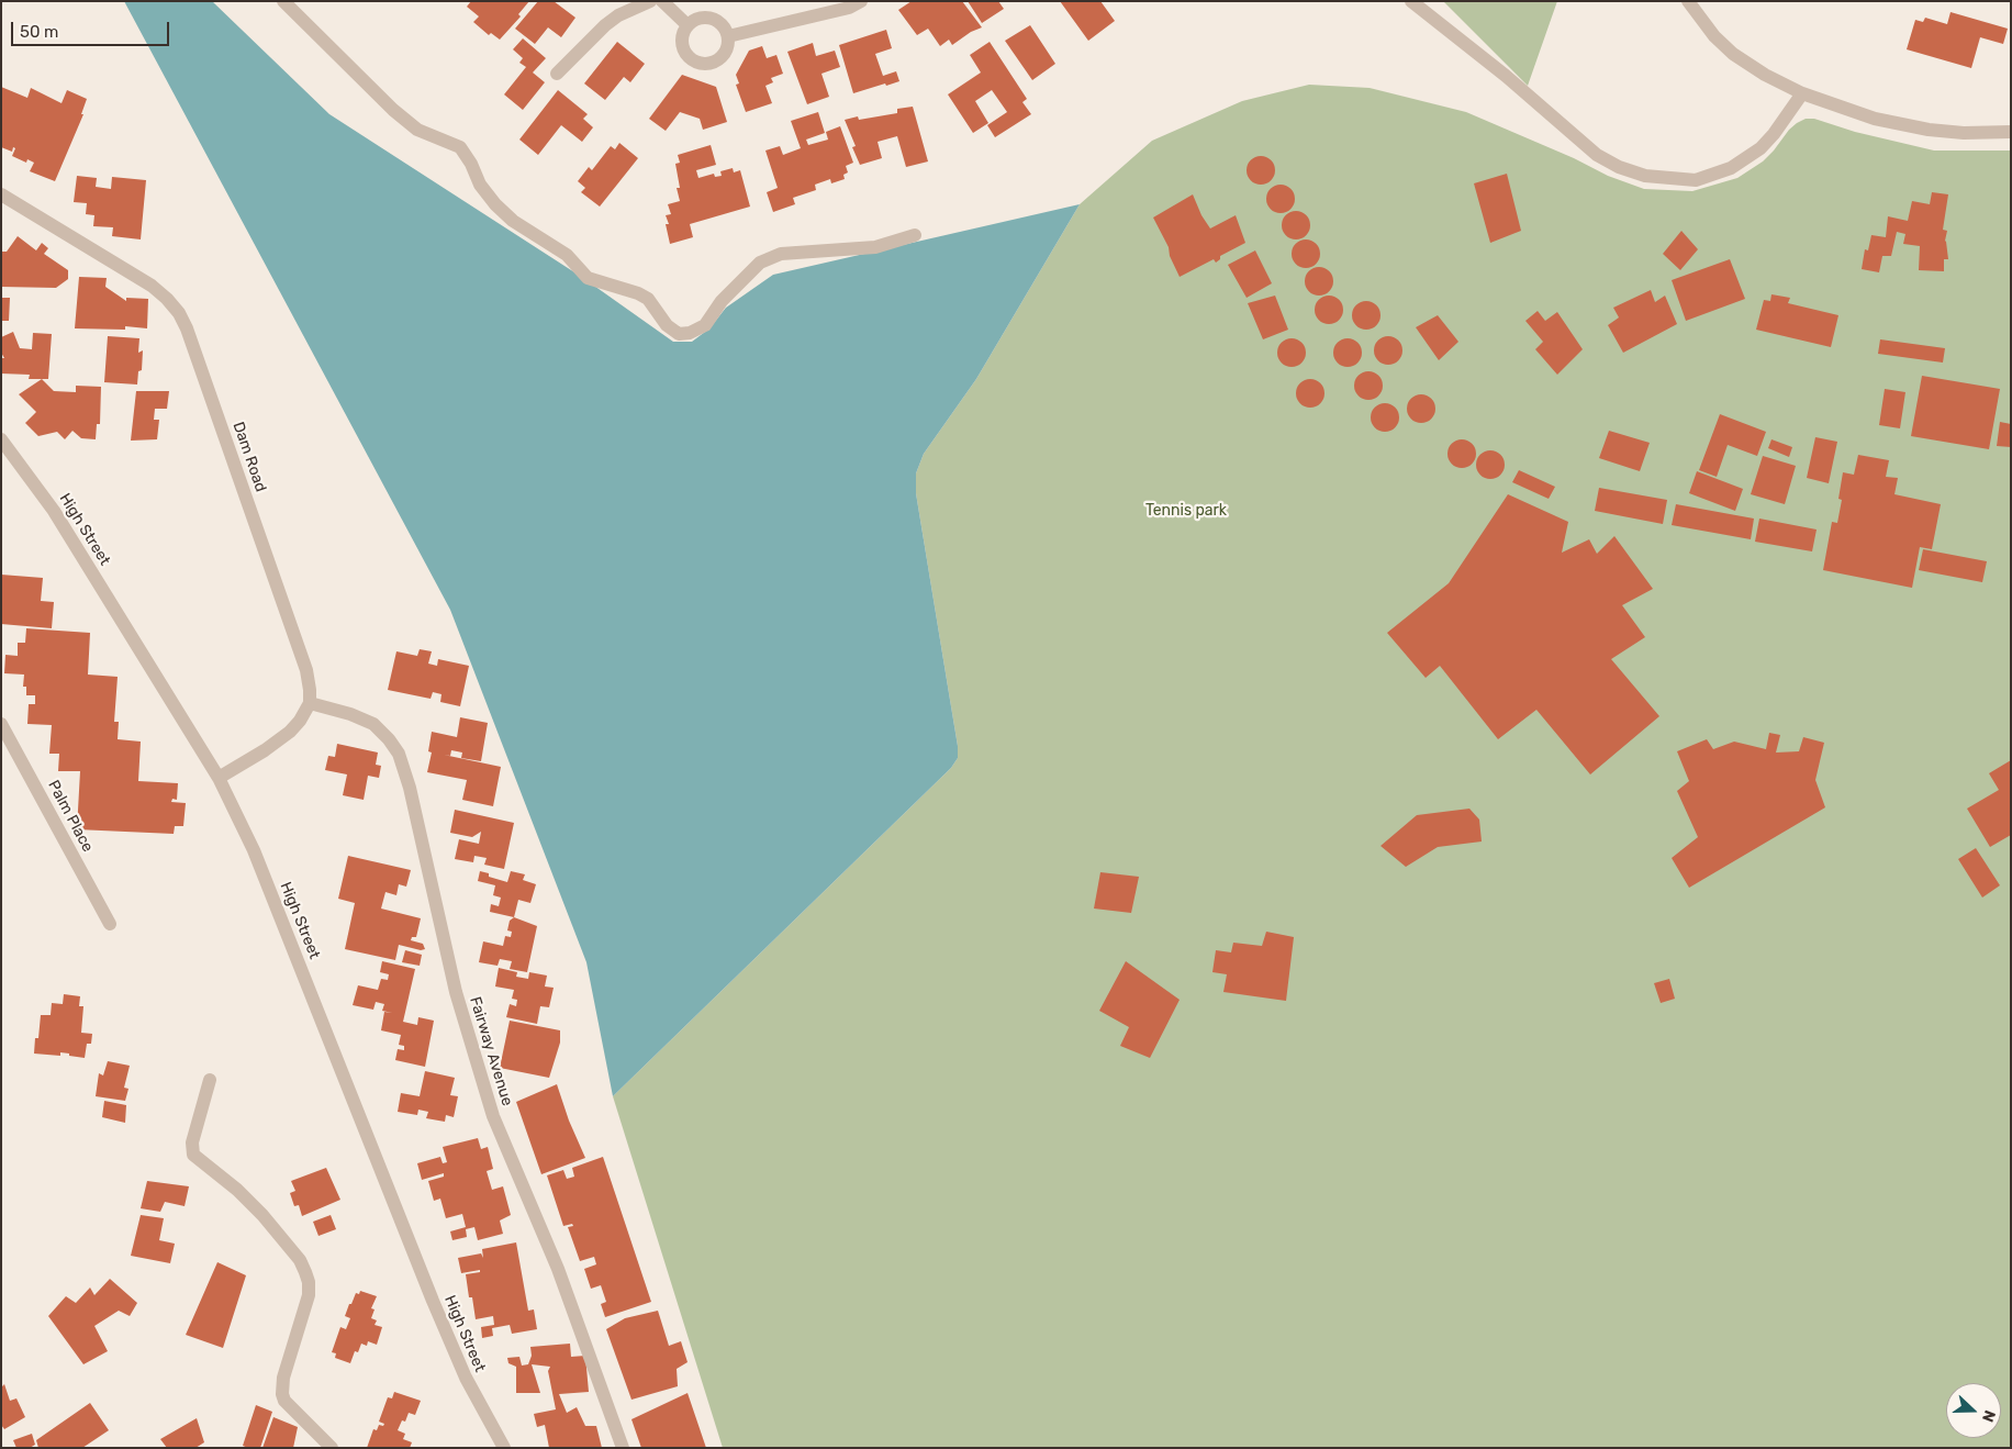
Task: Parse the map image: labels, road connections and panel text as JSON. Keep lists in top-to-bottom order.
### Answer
{
  "streets": {
    "street": [
      "Dam Road",
      "High Street",
      "Palm Place",
      "Fairway Avenue"
    ]
  },
  "crossings": [
    ["Dam Road", "Fairway Avenue"]
  ],
  "parks": ["Tennis park"],
  "scale_bar": "50 m",
  "north": "right"
}
